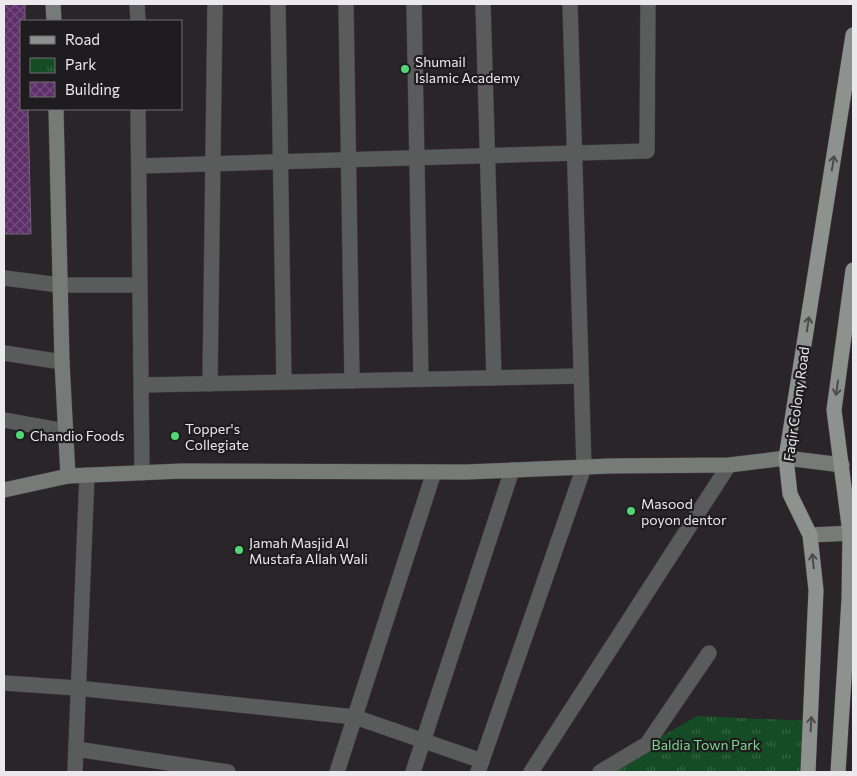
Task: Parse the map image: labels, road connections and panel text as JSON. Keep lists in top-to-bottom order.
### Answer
{
  "streets": {
    "main road": ["Faqir Colony Road"]
  },
  "parks": ["Baldia Town Park"],
  "places": [
    "Shumail Islamic Academy",
    "Chandio Foods",
    "Topper's Collegiate",
    "Masood poyon dentor",
    "Jamah Masjid Al Mustafa Allah Wali"
  ],
  "legend": ["Road", "Park", "Building"]
}
